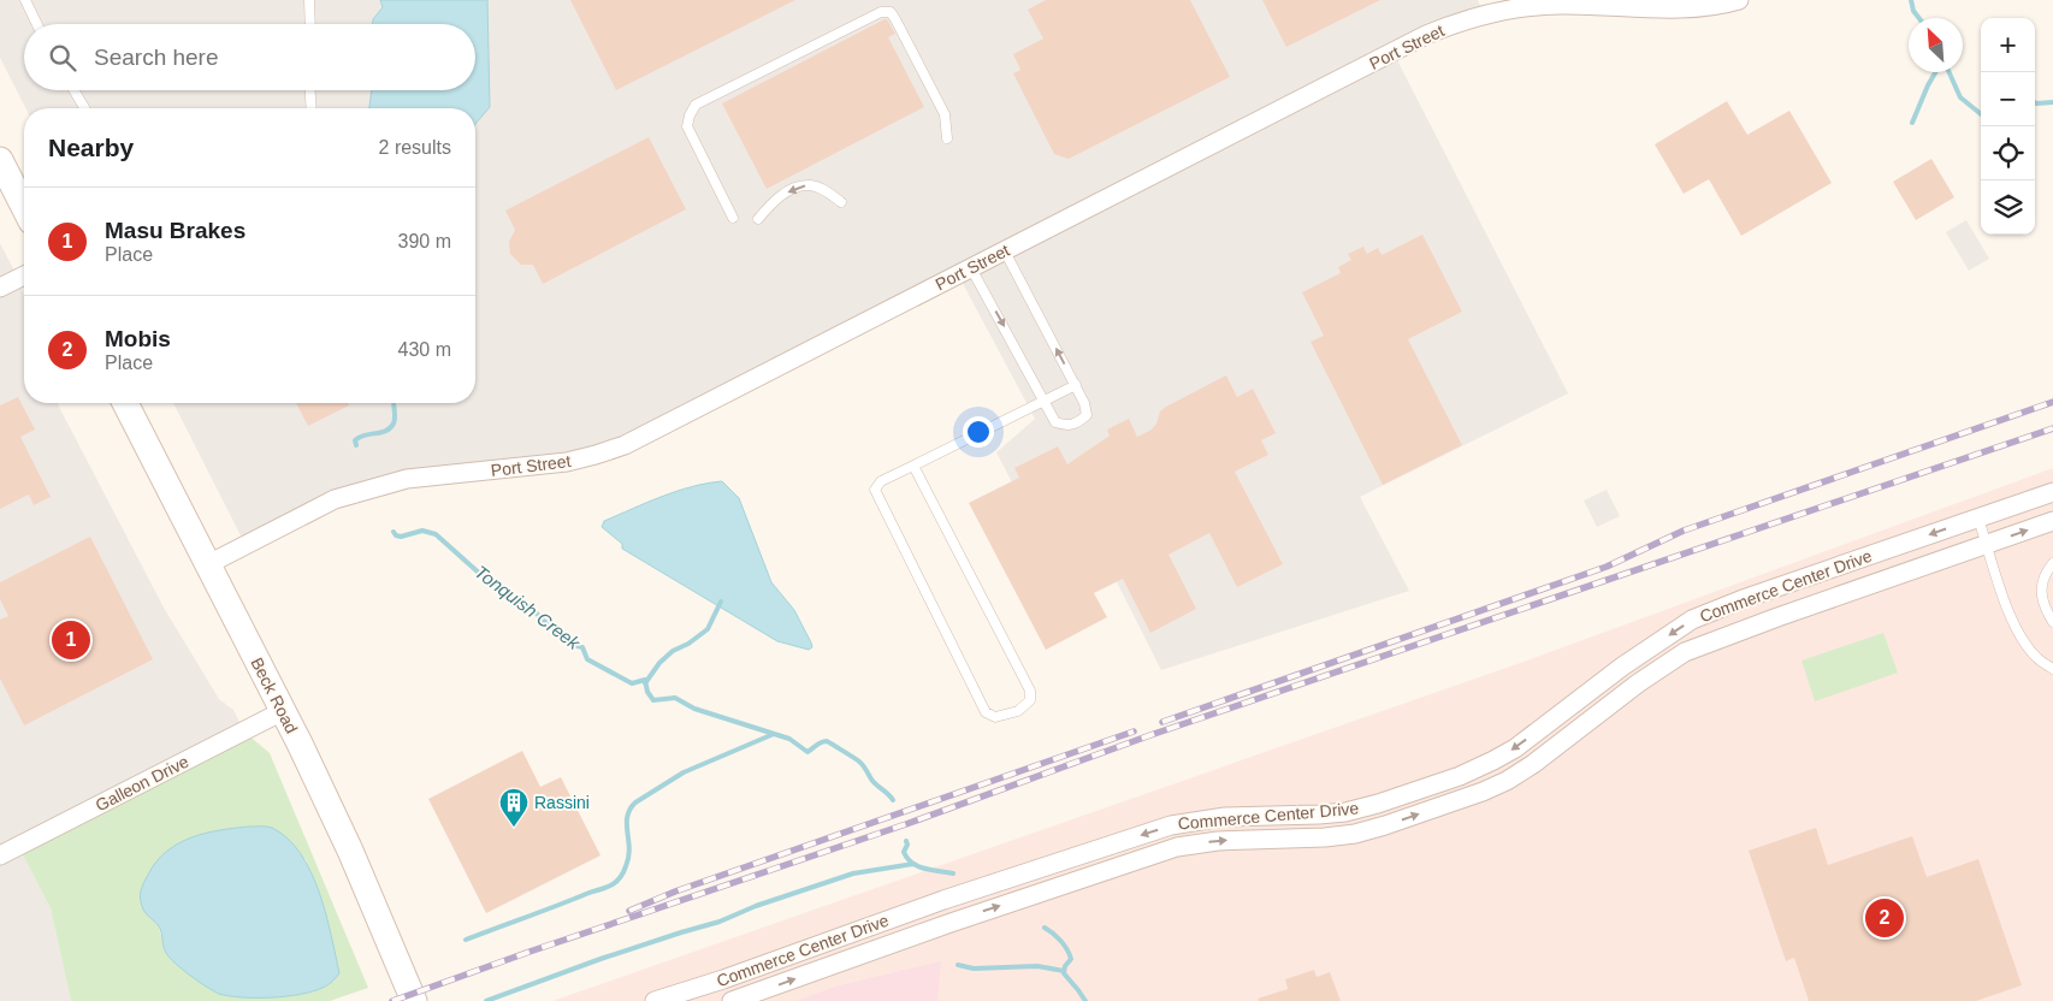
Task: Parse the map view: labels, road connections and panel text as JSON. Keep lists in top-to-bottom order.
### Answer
{
  "streets": {
    "main road": ["Beck Road"],
    "street": ["Port Street", "Commerce Center Drive", "Galleon Drive"]
  },
  "crossings": [
    ["Port Street", "Beck Road"],
    ["Beck Road", "Galleon Drive"]
  ],
  "water": ["Tonquish Creek"],
  "places": {
    "building": ["Rassini"]
  },
  "north": "top left",
  "page": {
    "map_buttons": ["+", "−"],
    "search": "Search here",
    "heading": ["Nearby", "2 results"],
    "list": [
      {
        "mark": "1",
        "name": "Masu Brakes",
        "note": "Place",
        "value": "390 m"
      },
      {
        "mark": "2",
        "name": "Mobis",
        "note": "Place",
        "value": "430 m"
      }
    ],
    "pins": ["1", "2"]
  }
}
